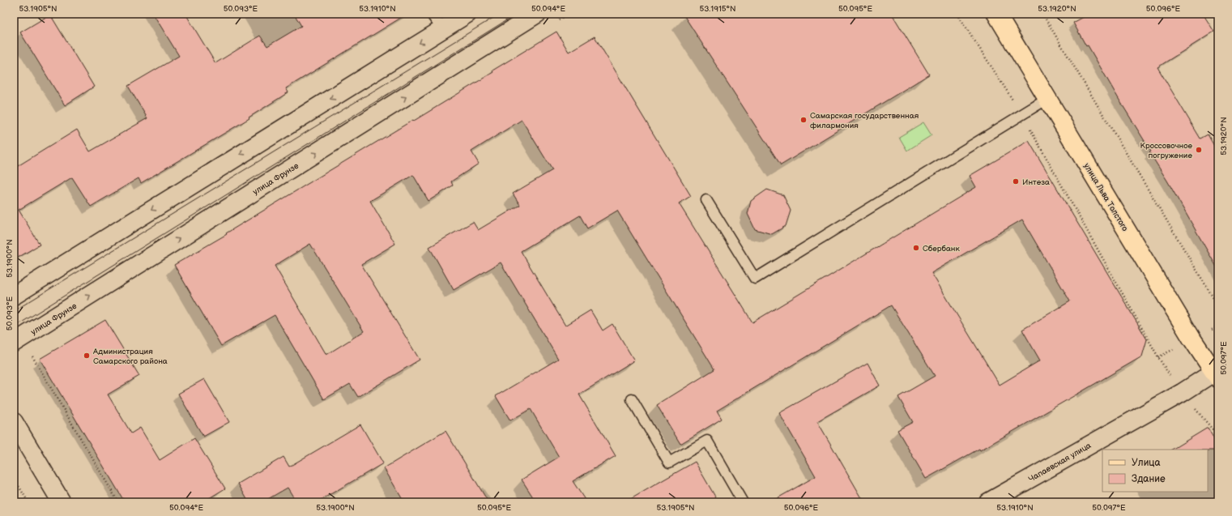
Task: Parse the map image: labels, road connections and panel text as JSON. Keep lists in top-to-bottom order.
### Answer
{
  "streets": {
    "main road": ["улица Фрунзе", "улица Льва Толстого", "Чапаевская улица"]
  },
  "crossings": [
    ["улица Льва Толстого", "Чапаевская улица"]
  ],
  "places": [
    "Самарская государственная филармония",
    "Кроссовочное погружение",
    "Интеза",
    "Сбербанк",
    "Администрация Самарского района"
  ],
  "legend": ["Улица", "Здание"],
  "coordinates": [
    "53.1905°N",
    "50.093°E",
    "53.1910°N",
    "50.094°E",
    "53.1915°N",
    "50.095°E",
    "53.1920°N",
    "50.096°E",
    "53.1900°N",
    "50.097°E"
  ]
}
